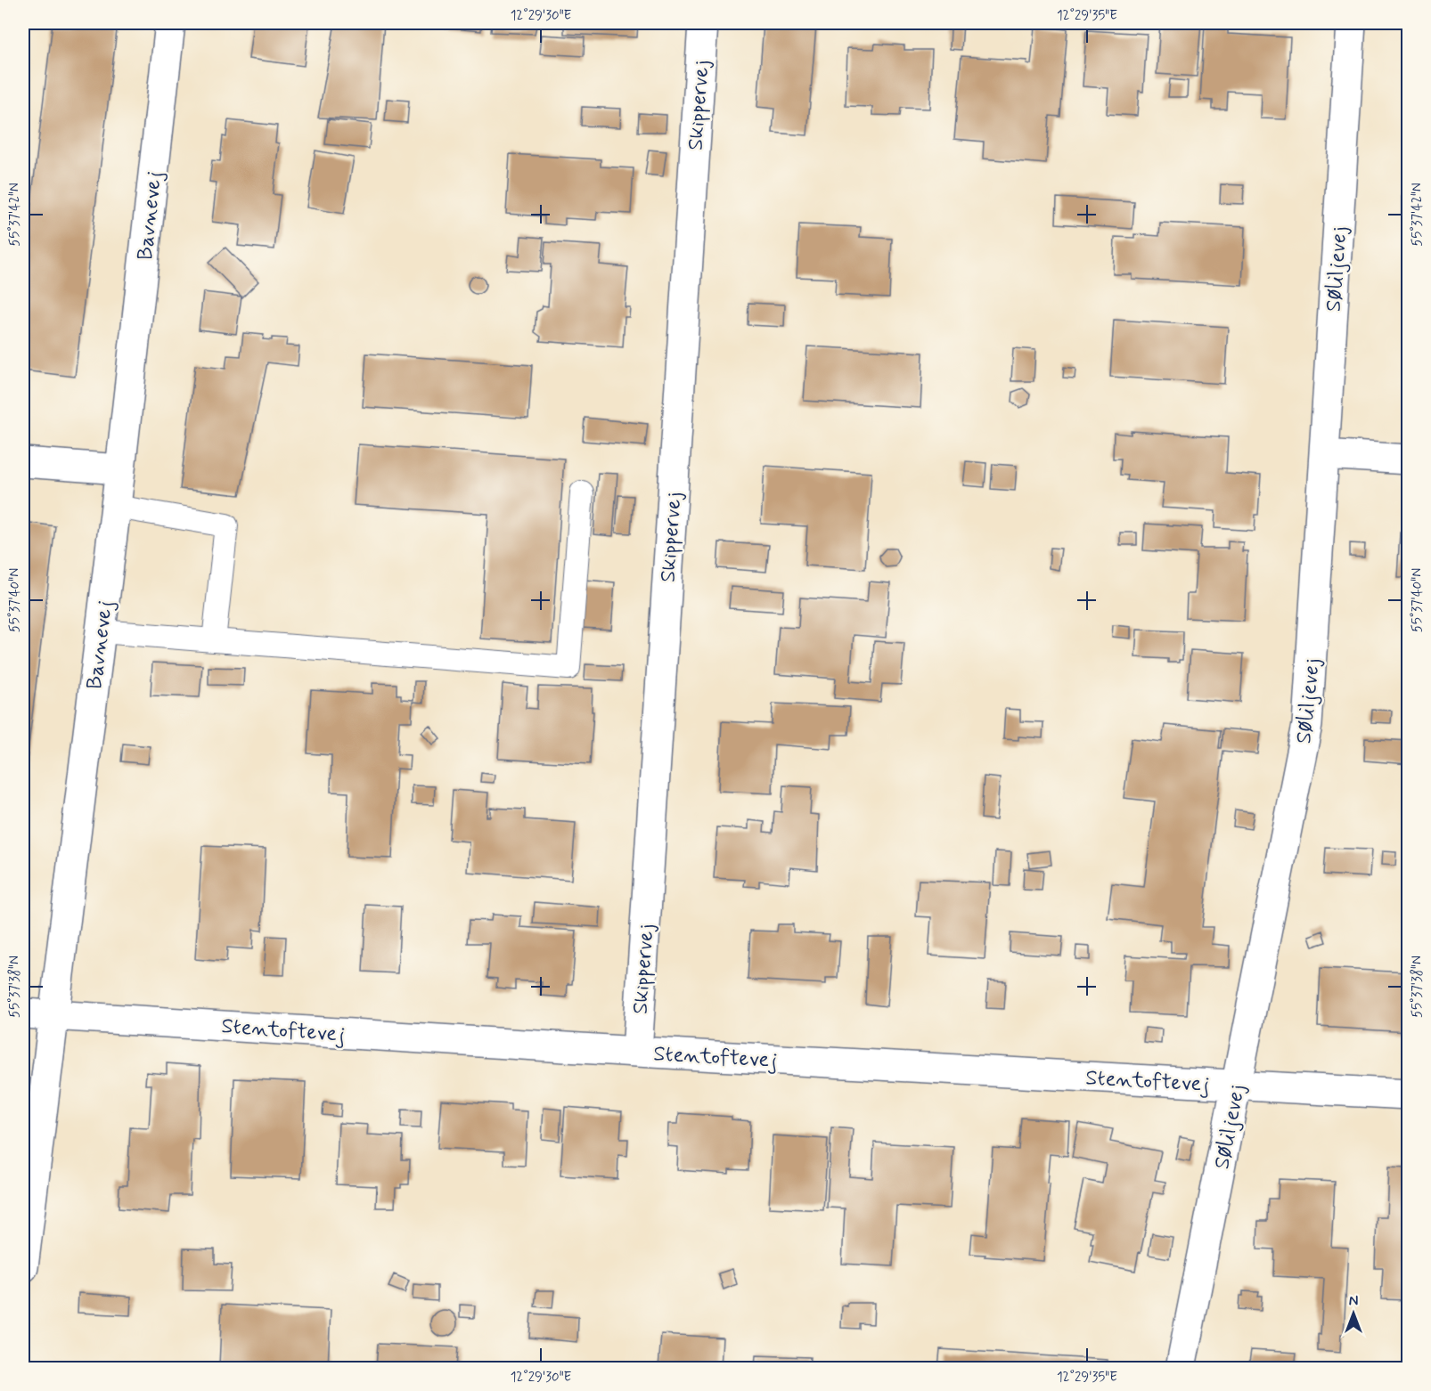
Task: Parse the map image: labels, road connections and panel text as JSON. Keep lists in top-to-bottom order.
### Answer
{
  "streets": {
    "street": [
      "Skippervej",
      "Bavnevej",
      "Søliljevej",
      "Stentoftevej"
    ]
  },
  "crossings": [
    ["Skippervej", "Stentoftevej"],
    ["Bavnevej", "Stentoftevej"],
    ["Søliljevej", "Stentoftevej"]
  ],
  "north": "top",
  "coordinates": [
    "12°29'30\"E",
    "12°29'35\"E",
    "55°37'42\"N",
    "55°37'40\"N",
    "55°37'38\"N"
  ]
}
